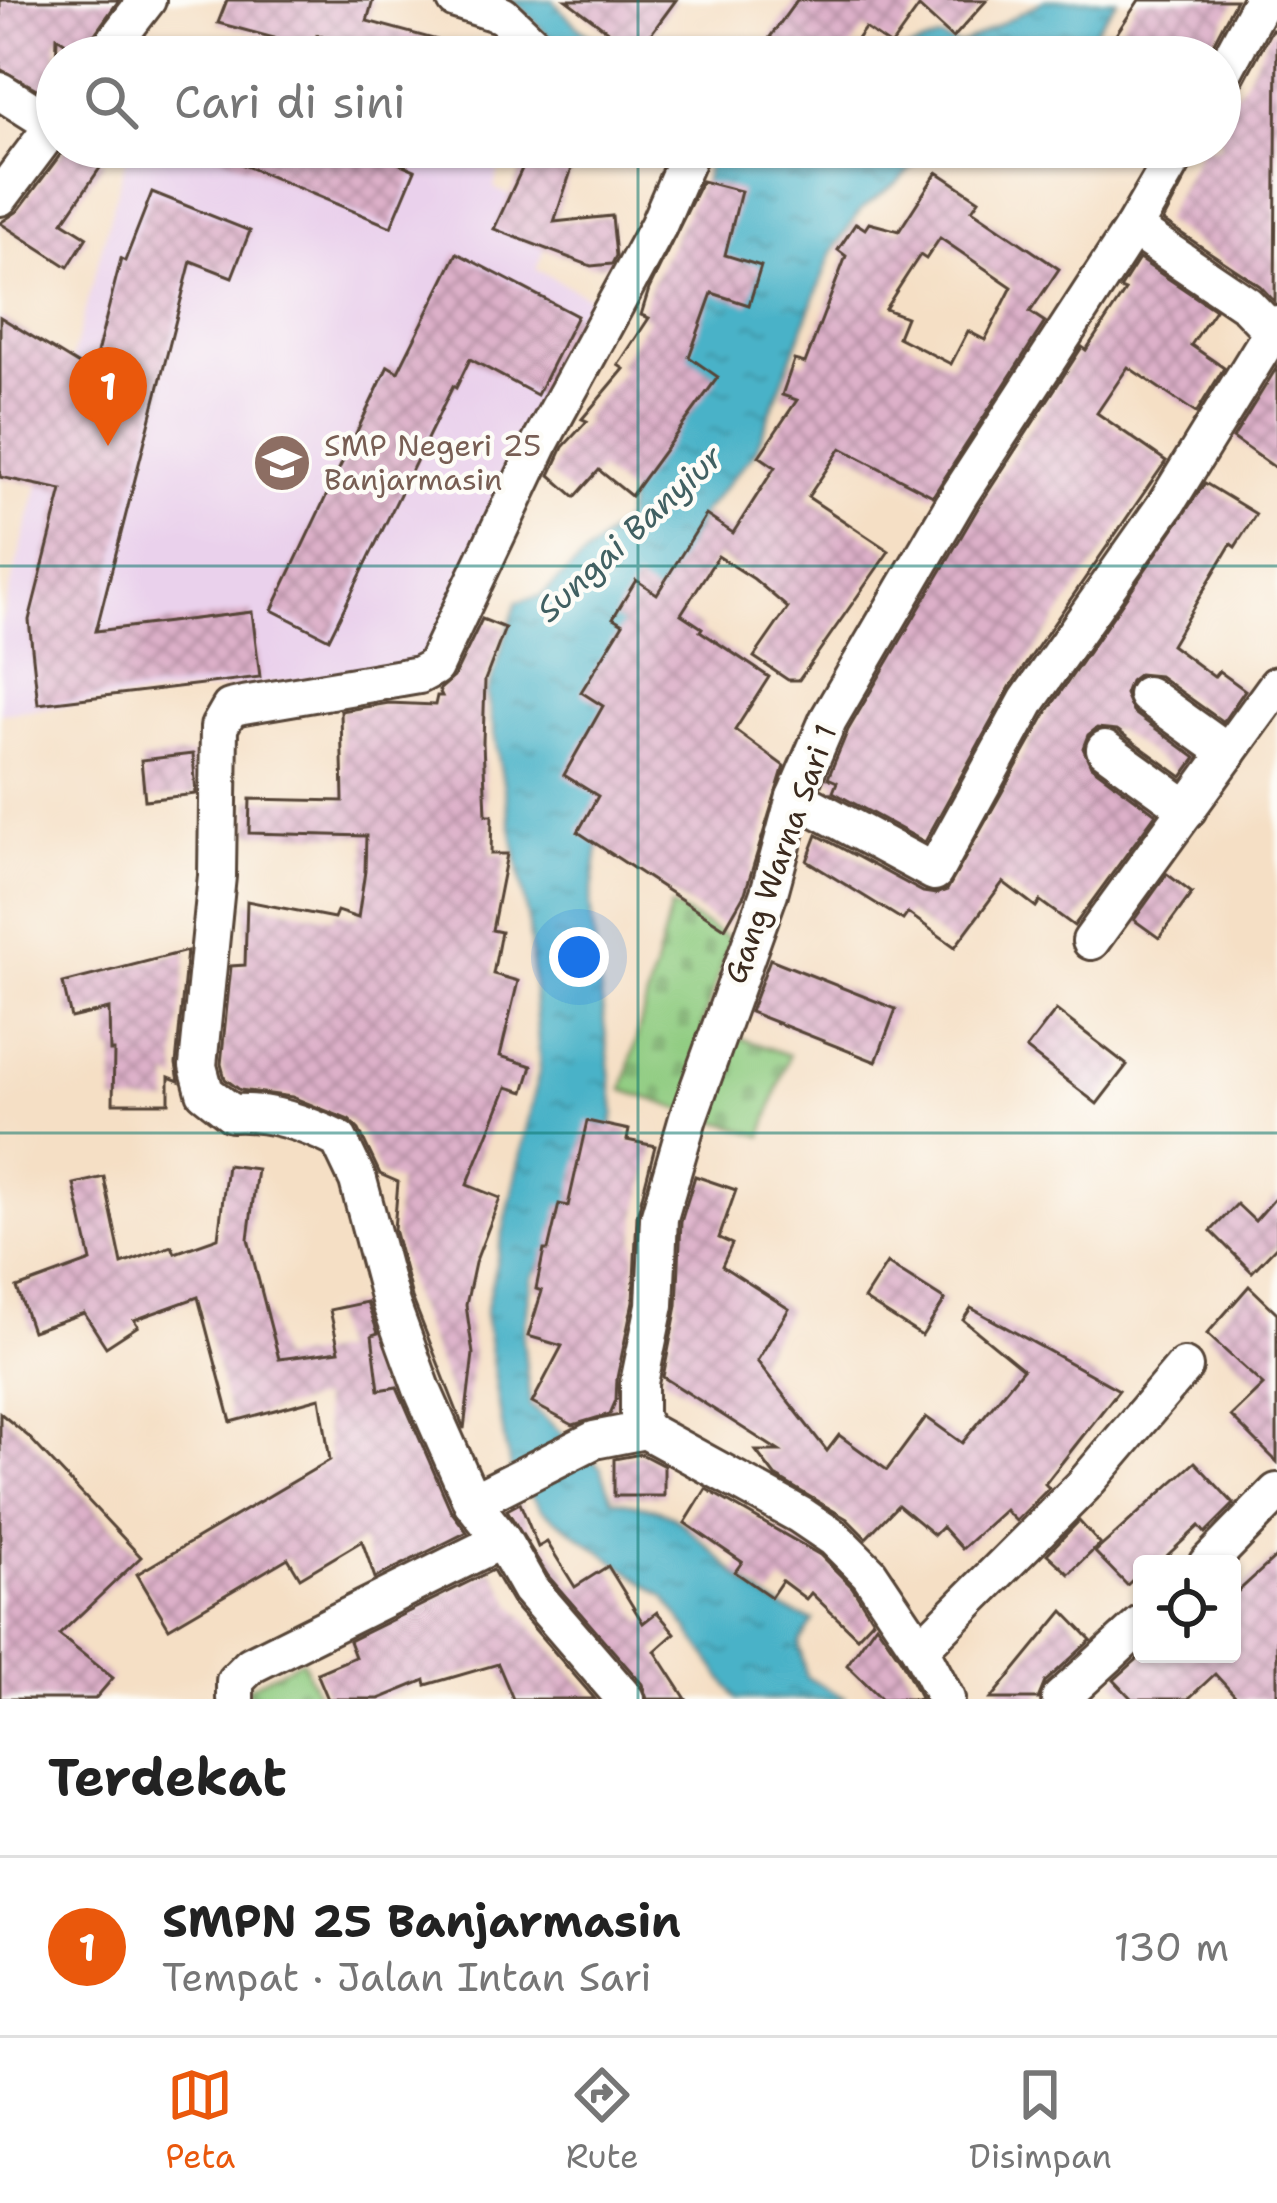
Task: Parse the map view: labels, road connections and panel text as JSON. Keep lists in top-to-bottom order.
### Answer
{
  "streets": {
    "street": ["Gang Warna Sari 1"]
  },
  "water": ["Sungai Banyiur"],
  "places": {
    "school or university": ["SMP Negeri 25 Banjarmasin"]
  },
  "page": {
    "search": "Cari di sini",
    "pins": "1",
    "heading": "Terdekat",
    "list": [
      {
        "mark": "1",
        "name": "SMPN 25 Banjarmasin",
        "note": "Tempat · Jalan Intan Sari",
        "value": "130 m"
      }
    ],
    "nav": ["Peta", "Rute", "Disimpan"]
  }
}
